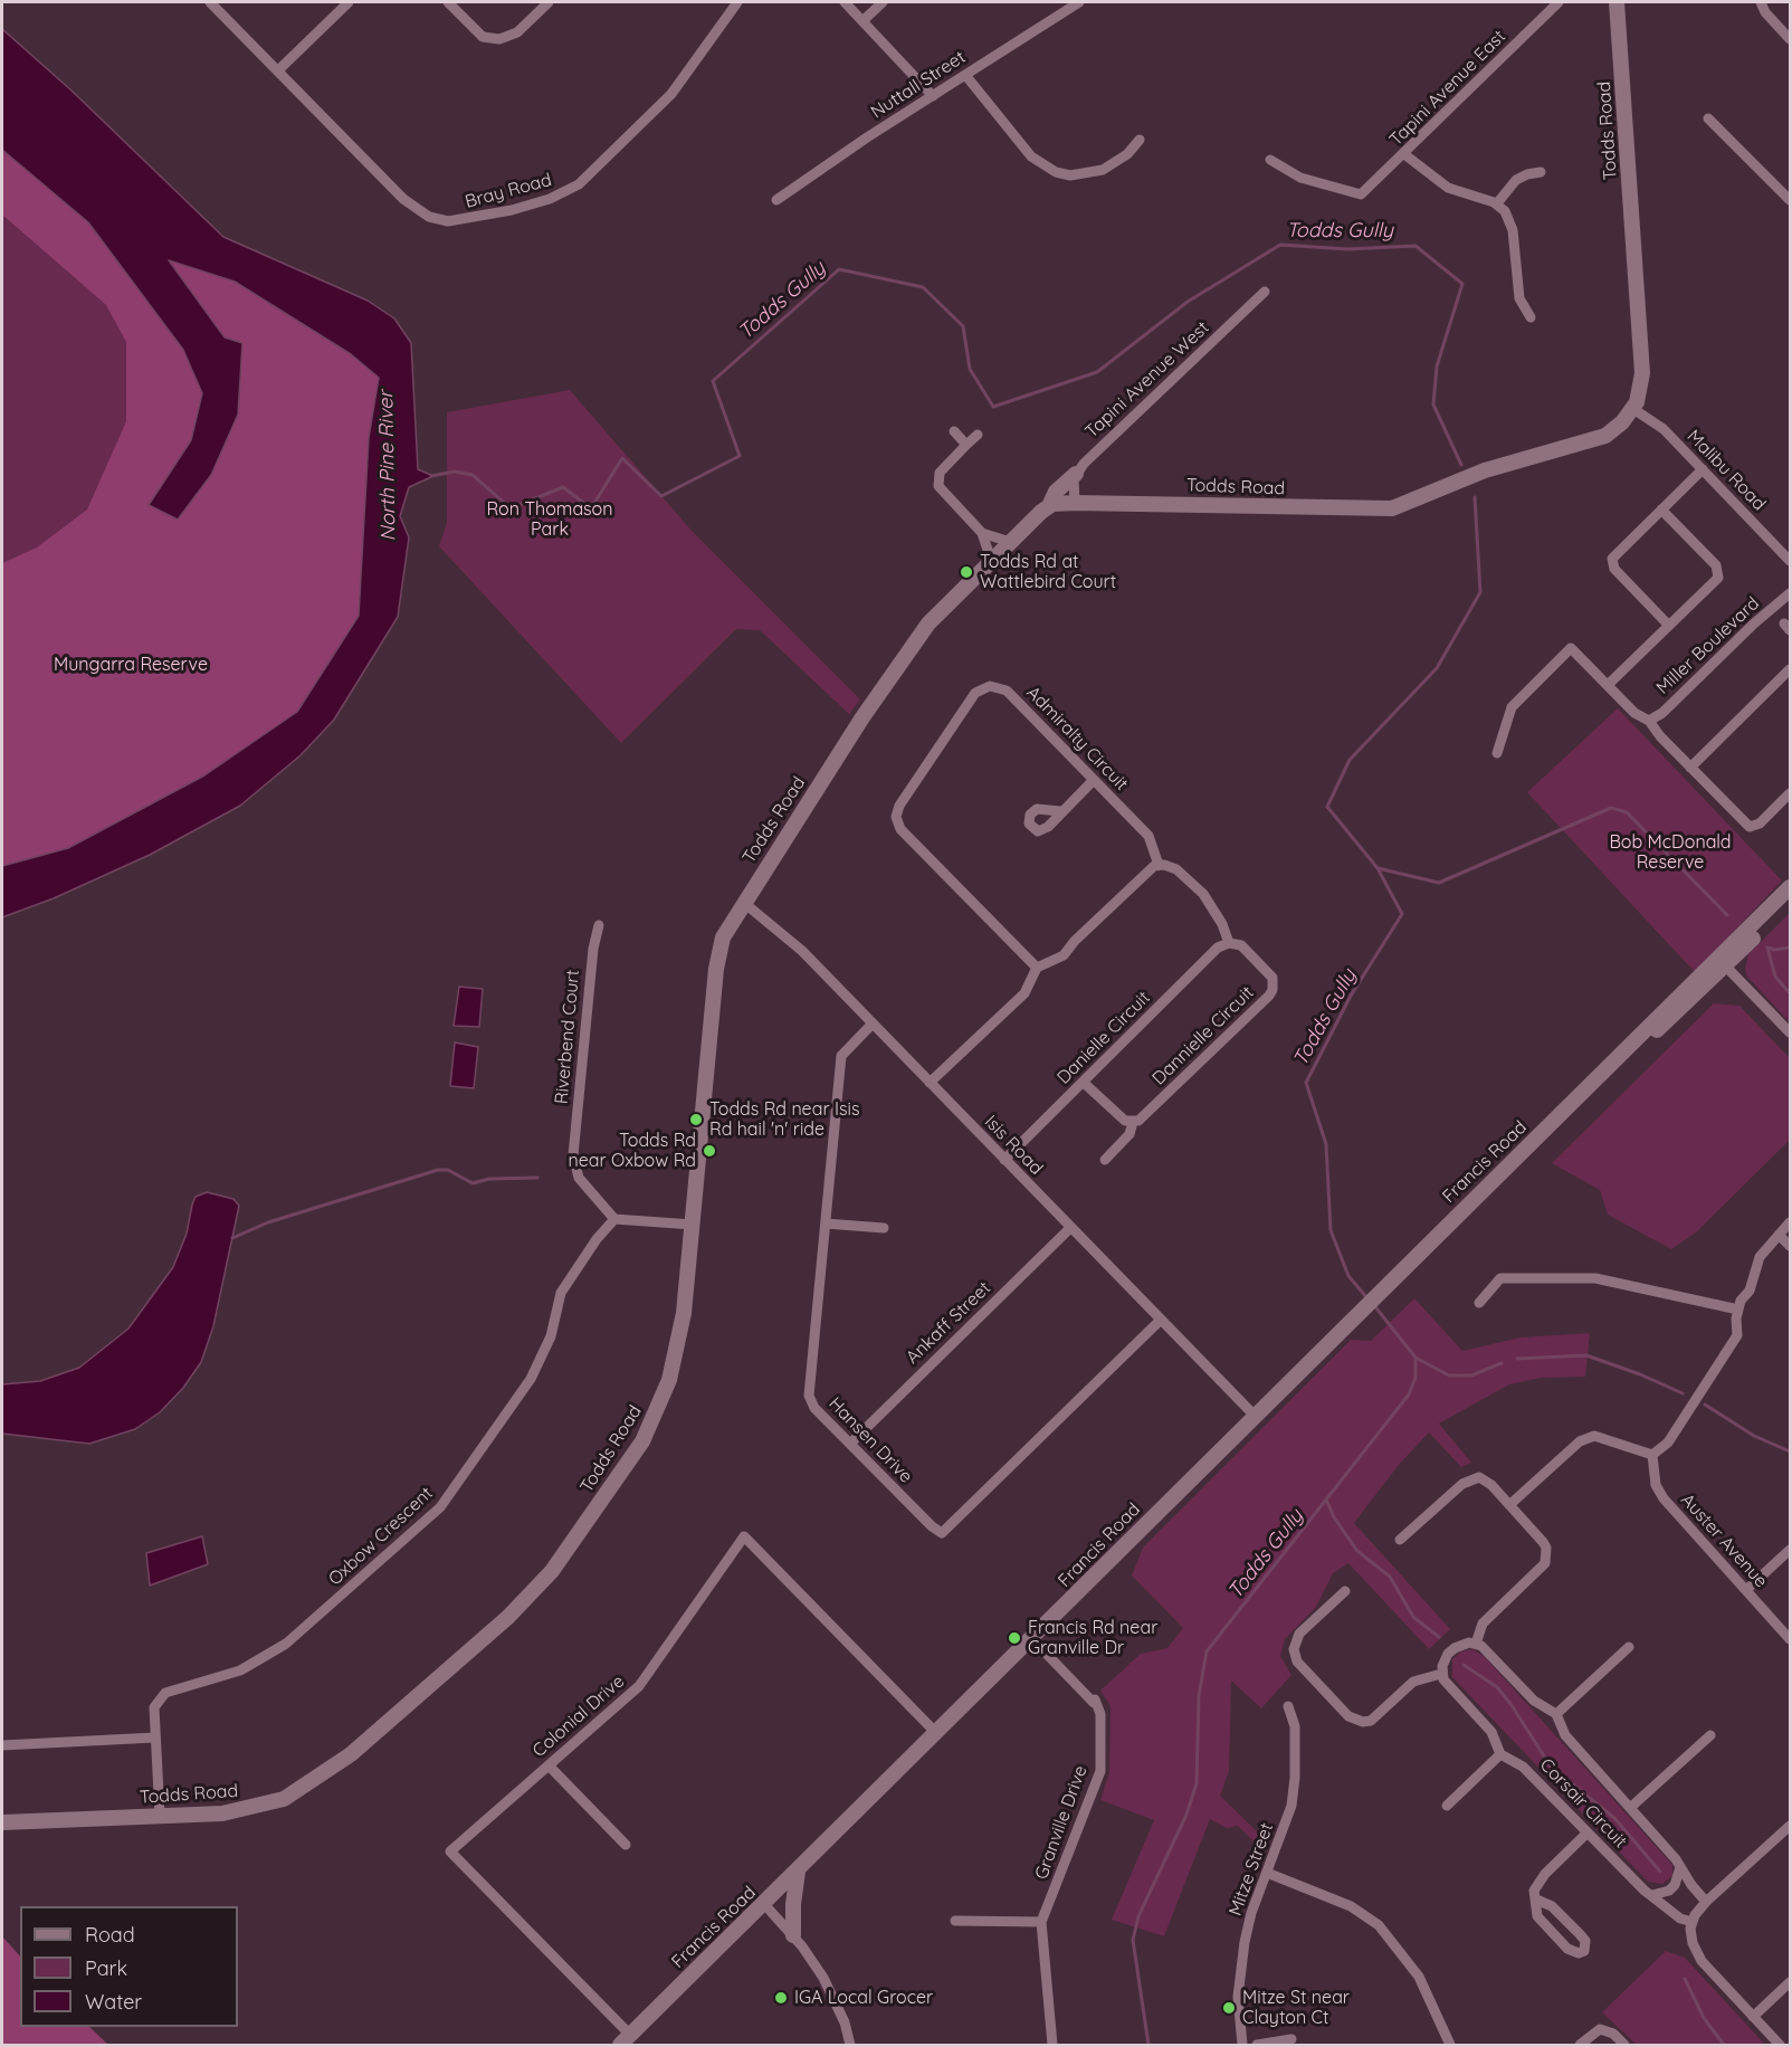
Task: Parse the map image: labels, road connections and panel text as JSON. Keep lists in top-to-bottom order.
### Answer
{
  "streets": {
    "street": [
      "Nuttall Street",
      "Tapini Avenue East",
      "Todds Road",
      "Bray Road",
      "Tapini Avenue West",
      "Malibu Road",
      "Miller Boulevard",
      "Admiralty Circuit",
      "Dannielle Circuit",
      "Riverbend Court",
      "Danielle Circuit",
      "Isis Road",
      "Francis Road",
      "Ankaff Street",
      "Hansen Drive",
      "Oxbow Crescent",
      "Auster Avenue",
      "Colonial Drive",
      "Corsair Circuit",
      "Granville Drive",
      "Mitze Street"
    ]
  },
  "crossings": [
    ["Todds Road", "Malibu Road"],
    ["Todds Road", "Isis Road"],
    ["Todds Road", "Oxbow Crescent"],
    ["Dannielle Circuit", "Danielle Circuit"],
    ["Riverbend Court", "Oxbow Crescent"],
    ["Danielle Circuit", "Isis Road"],
    ["Isis Road", "Francis Road"],
    ["Isis Road", "Ankaff Street"],
    ["Isis Road", "Hansen Drive"],
    ["Francis Road", "Colonial Drive"],
    ["Francis Road", "Granville Drive"],
    ["Ankaff Street", "Hansen Drive"]
  ],
  "water": ["Todds Gully", "North Pine River"],
  "parks": ["Ron Thomason Park", "Mungarra Reserve", "Bob McDonald Reserve"],
  "places": [
    "Todds Rd at Wattlebird Court",
    "Todds Rd near Isis Rd hail 'n' ride",
    "Todds Rd near Oxbow Rd",
    "Francis Rd near Granville Dr",
    "IGA Local Grocer",
    "Mitze St near Clayton Ct"
  ],
  "legend": ["Road", "Park", "Water"]
}
